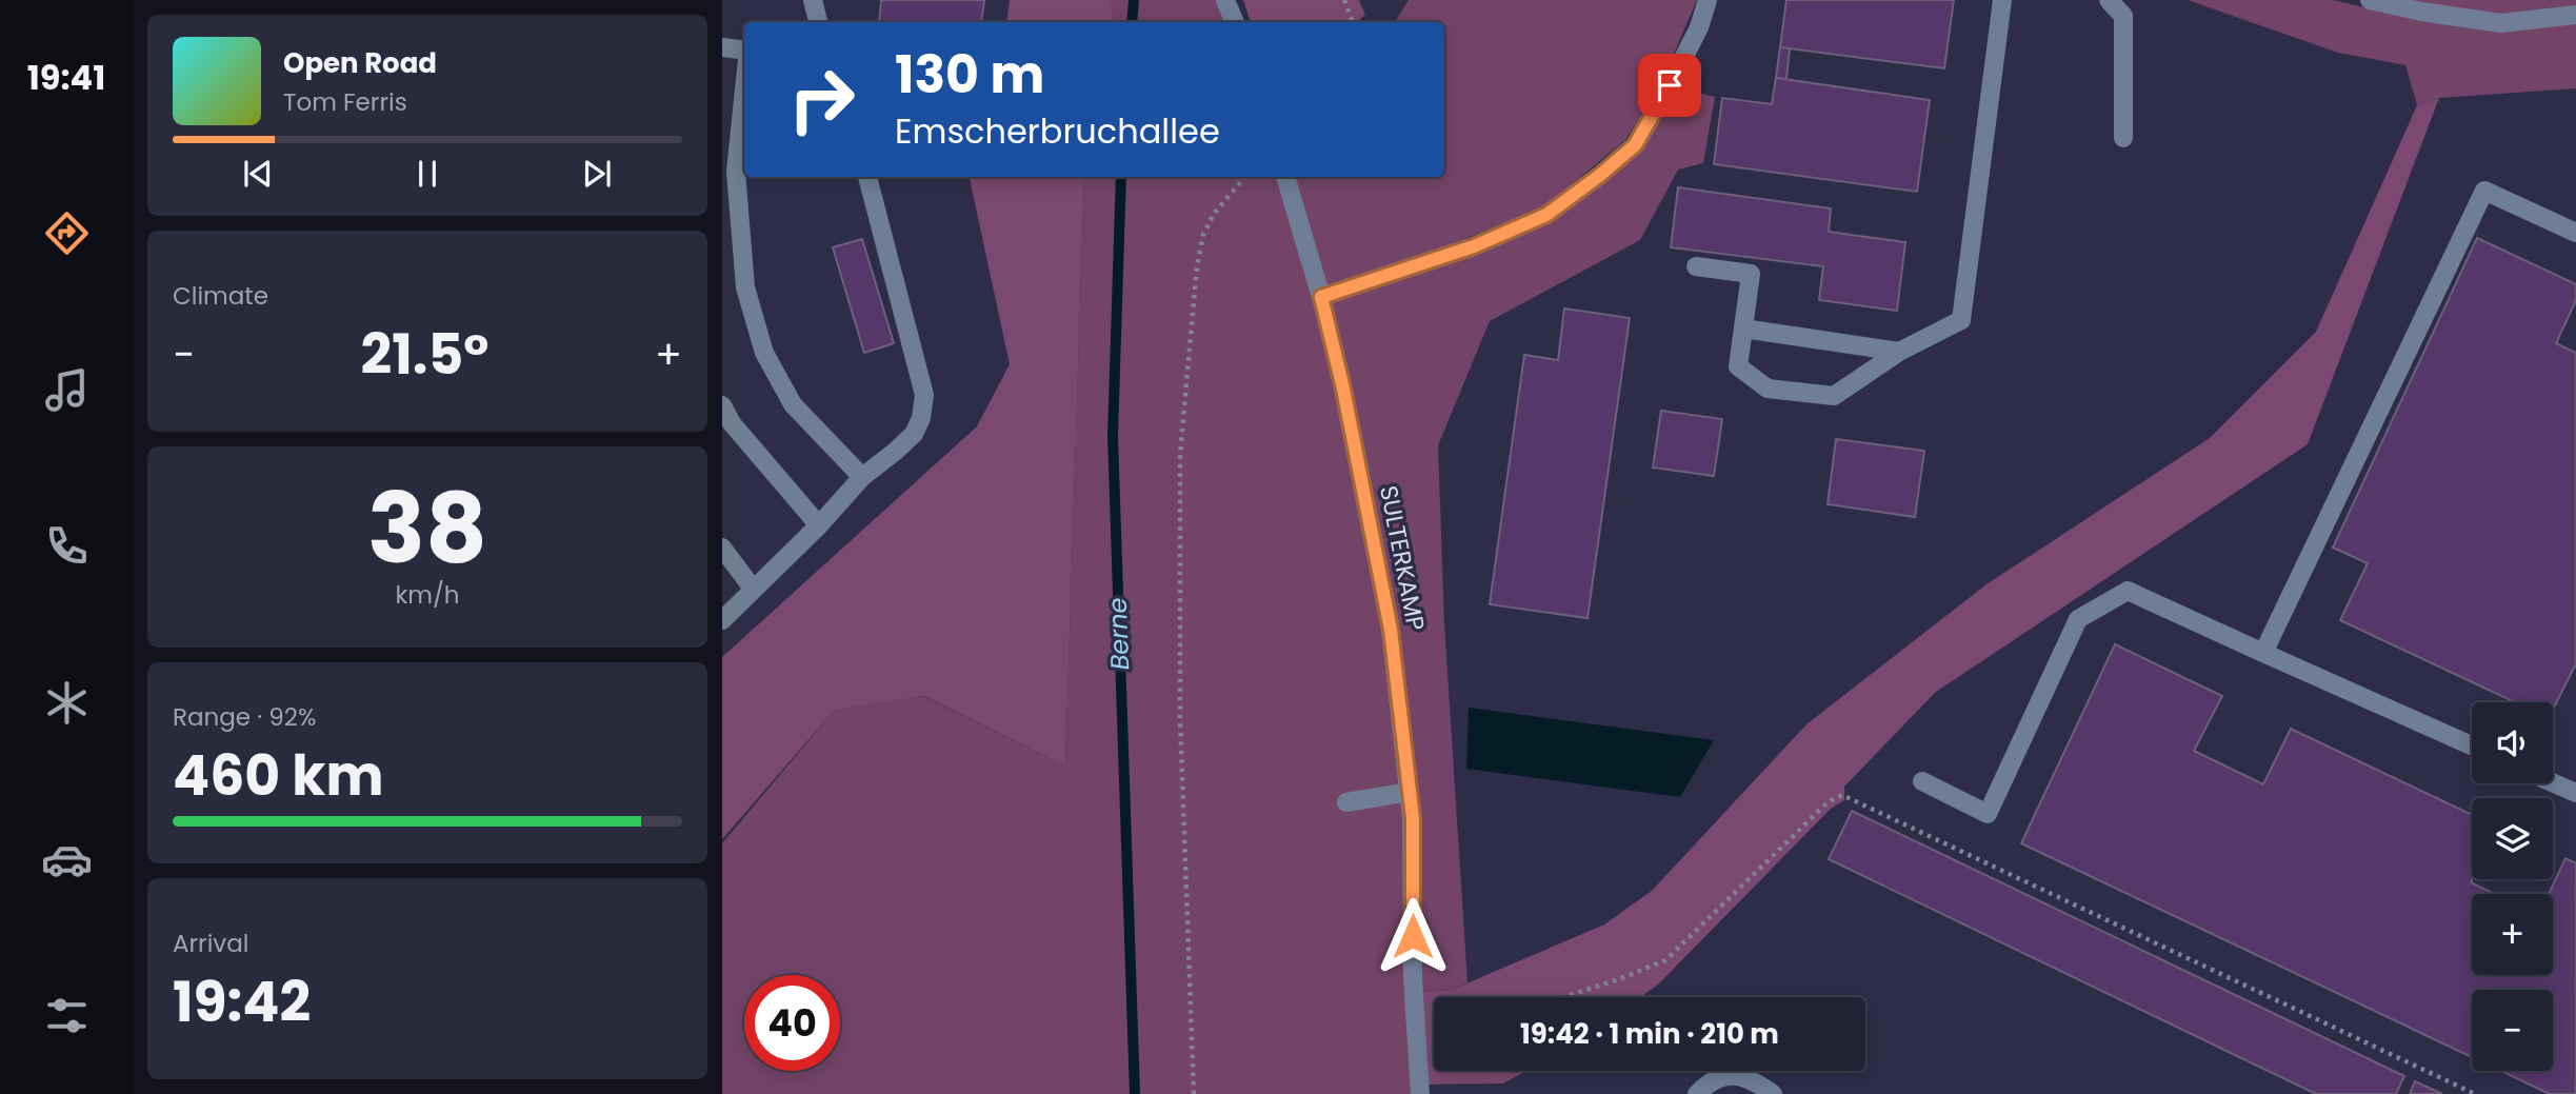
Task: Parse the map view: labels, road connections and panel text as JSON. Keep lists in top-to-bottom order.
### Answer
{
  "streets": {
    "street": ["SULTERKAMP"]
  },
  "water": ["Berne"],
  "page": {
    "tabs": "19:41",
    "turn": ["130 m", "Emscherbruchallee"],
    "song": ["Open Road", "Tom Ferris"],
    "tile": [
      "Climate",
      ["38", "km/h"],
      ["Range · 92%", "460 km"],
      ["Arrival", "19:42"]
    ],
    "heat": ["−", "21.5°", "+"],
    "map_buttons": ["+", "−"],
    "limit": "40",
    "trip": "19:42 · 1 min · 210 m"
  }
}
